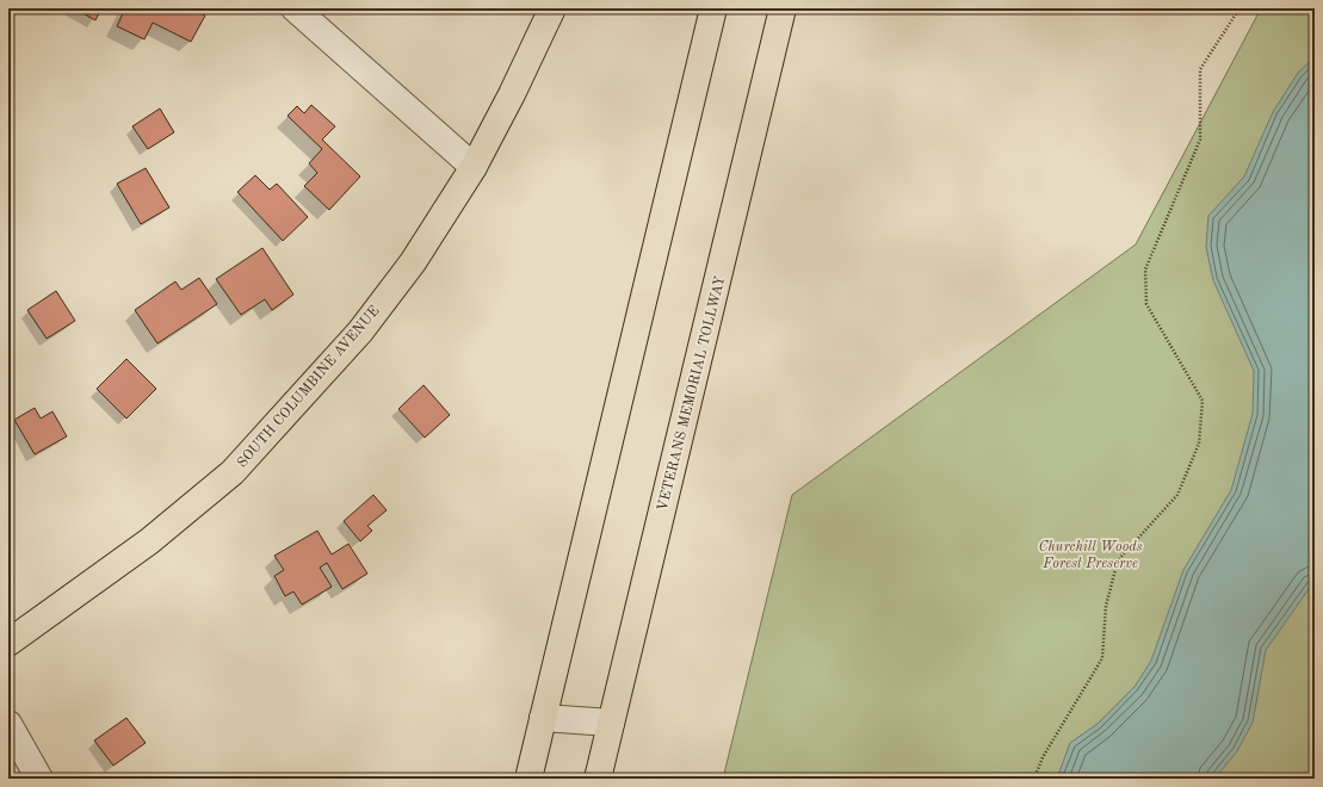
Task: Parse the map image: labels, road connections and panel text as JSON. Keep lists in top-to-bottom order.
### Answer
{
  "streets": {
    "main road": ["SOUTH COLUMBINE AVENUE", "VETERANS MEMORIAL TOLLWAY"]
  },
  "parks": ["Churchill Woods Forest Preserve"]
}
